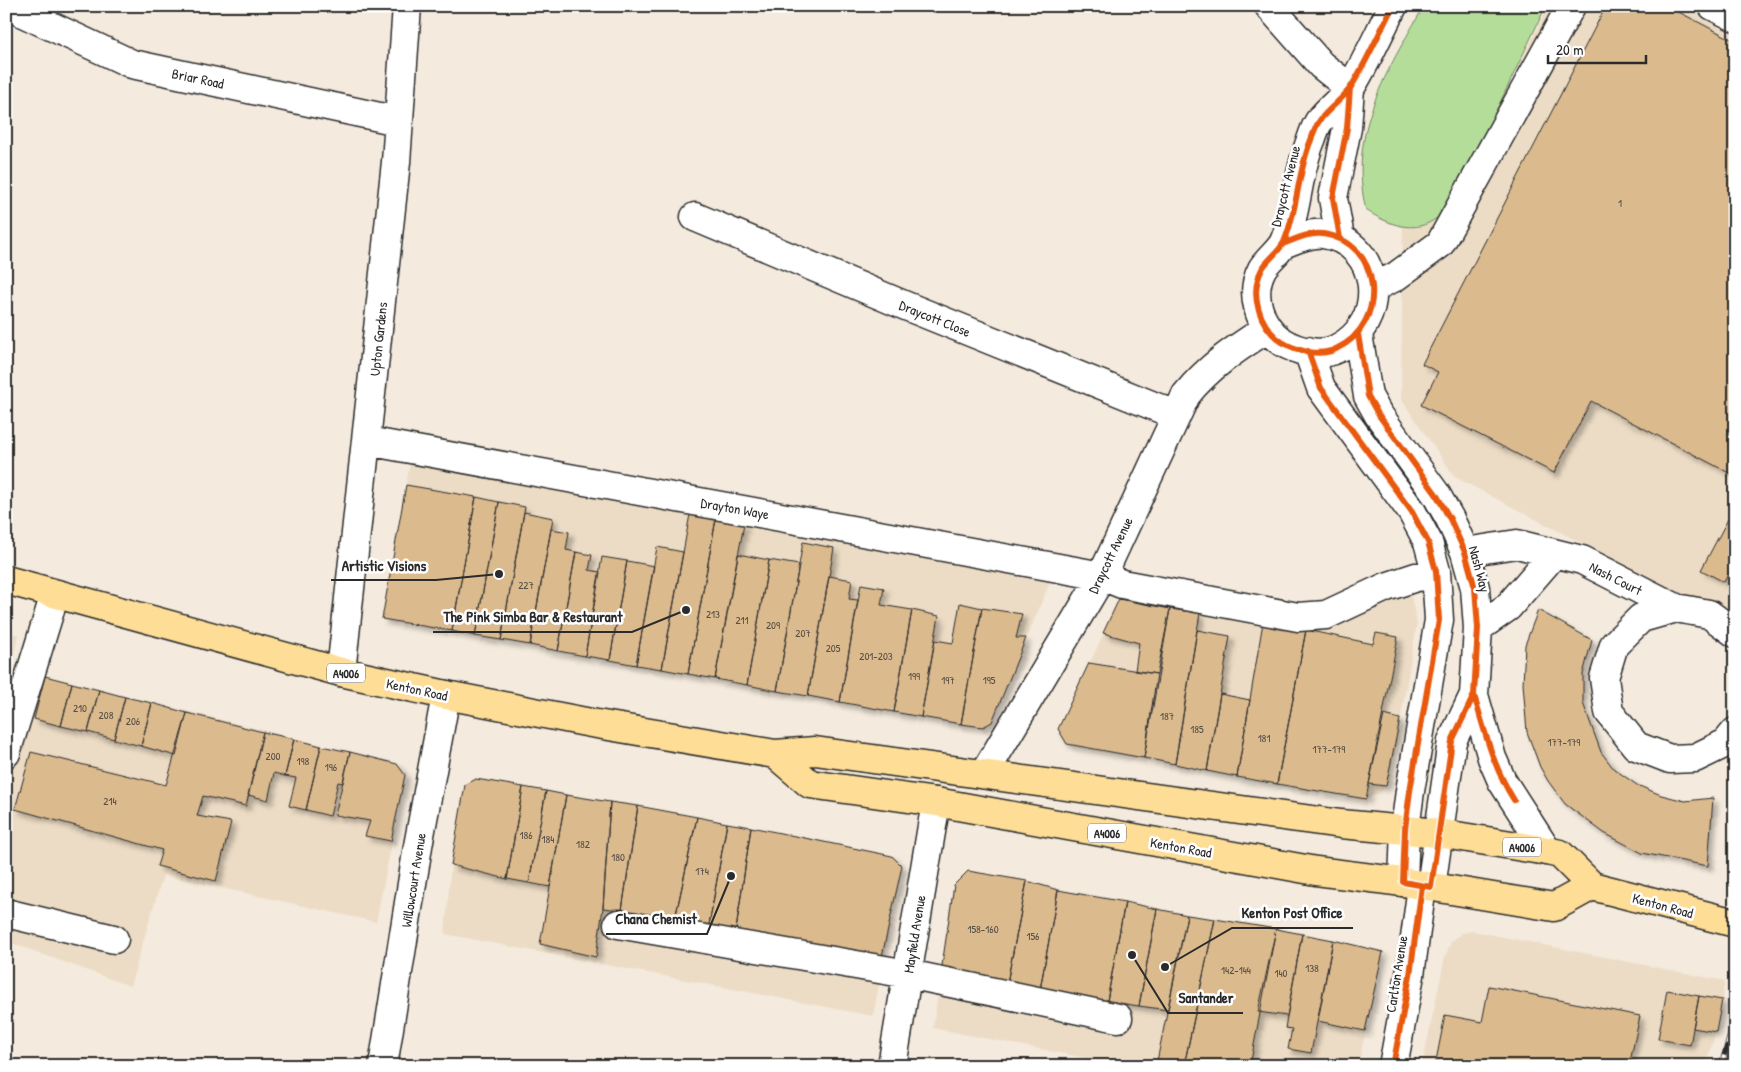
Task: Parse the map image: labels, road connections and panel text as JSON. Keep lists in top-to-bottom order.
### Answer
{
  "streets": {
    "main road": ["A4006", "Kenton Road"],
    "street": [
      "Briar Road",
      "Draycott Avenue",
      "Draycott Close",
      "Upton Gardens",
      "Drayton Waye",
      "Nash Way",
      "Nash Court",
      "Willowcourt Avenue",
      "Mayfield Avenue",
      "Carlton Avenue"
    ]
  },
  "crossings": [
    ["Briar Road", "Upton Gardens"],
    ["Draycott Avenue", "Draycott Close"],
    ["Draycott Avenue", "Drayton Waye"],
    ["Draycott Avenue", "Nash Way"],
    ["Draycott Avenue", "Kenton Road"],
    ["Upton Gardens", "Drayton Waye"],
    ["Upton Gardens", "Kenton Road"],
    ["Nash Way", "Nash Court"],
    ["Nash Way", "Kenton Road"],
    ["Nash Way", "Carlton Avenue"],
    ["Kenton Road", "Willowcourt Avenue"],
    ["Kenton Road", "Mayfield Avenue"],
    ["Kenton Road", "Carlton Avenue"]
  ],
  "places": [
    "Artistic Visions",
    "The Pink Simba Bar & Restaurant",
    "Chana Chemist",
    "Santander",
    "Kenton Post Office"
  ],
  "house_numbers": [
    "1",
    "227",
    "213",
    "211",
    "209",
    "207",
    "205",
    "201-203",
    "199",
    "197",
    "195",
    "210",
    "208",
    "187",
    "206",
    "185",
    "181",
    "177-179",
    "177-179",
    "200",
    "198",
    "196",
    "214",
    "186",
    "184",
    "182",
    "180",
    "174",
    "158-160",
    "156",
    "138",
    "142-144",
    "140"
  ],
  "scale_bar": "20 m"
}
